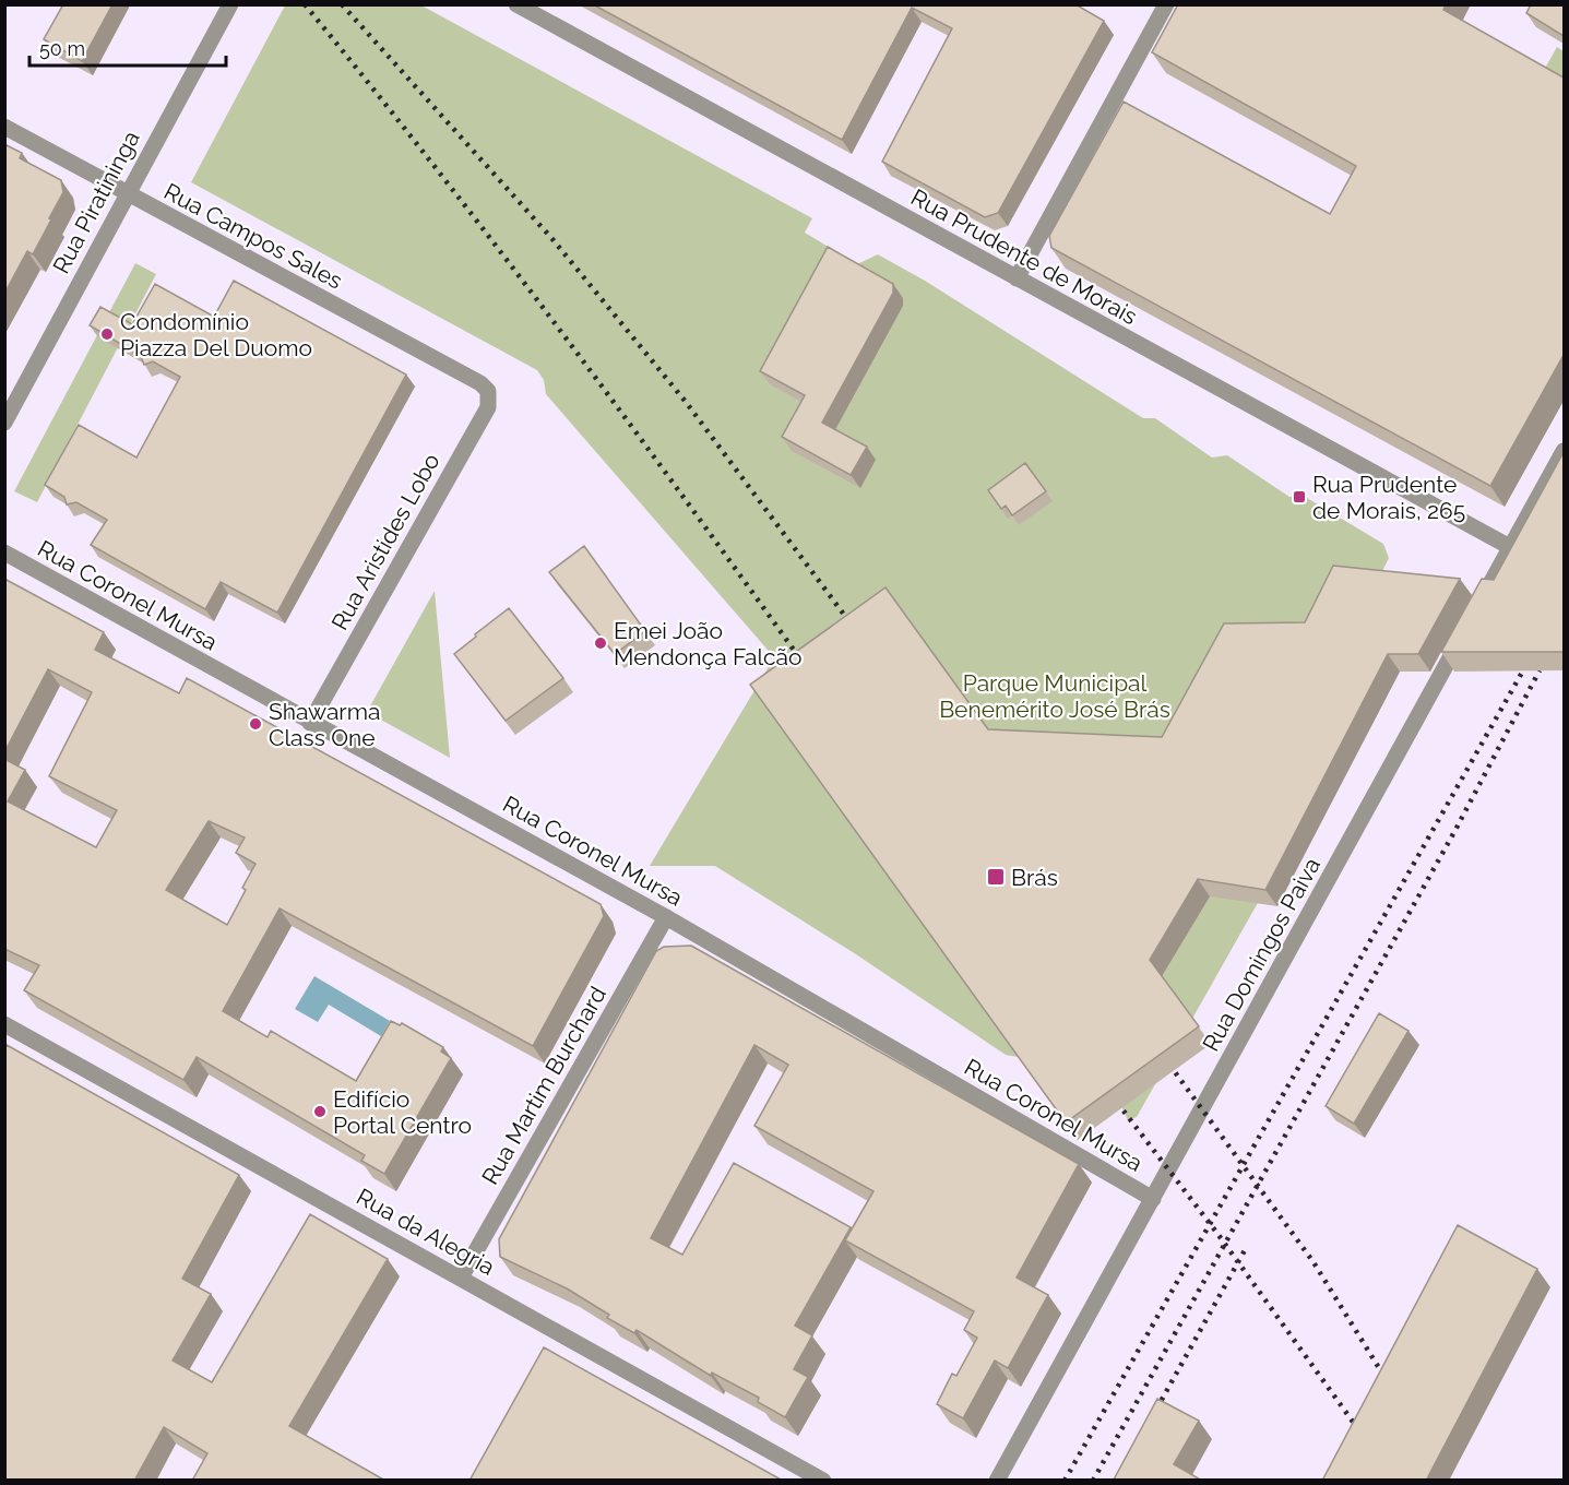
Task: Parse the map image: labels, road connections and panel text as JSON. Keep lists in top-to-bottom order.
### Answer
{
  "streets": {
    "street": [
      "Rua Piratininga",
      "Rua Campos Sales",
      "Rua Prudente de Morais",
      "Rua Aristides Lobo",
      "Rua Coronel Mursa",
      "Rua Domingos Paiva",
      "Rua Martim Burchard",
      "Rua da Alegria"
    ]
  },
  "crossings": [
    ["Rua Piratininga", "Rua Campos Sales"],
    ["Rua Campos Sales", "Rua Aristides Lobo"],
    ["Rua Prudente de Morais", "Rua Domingos Paiva"],
    ["Rua Aristides Lobo", "Rua Coronel Mursa"],
    ["Rua Coronel Mursa", "Rua Domingos Paiva"],
    ["Rua Coronel Mursa", "Rua Martim Burchard"],
    ["Rua Martim Burchard", "Rua da Alegria"]
  ],
  "parks": ["Parque Municipal Benemérito José Brás"],
  "places": {
    "other": [
      "Condomínio Piazza Del Duomo",
      "Emei João Mendonça Falcão",
      "Shawarma Class One",
      "Edifício Portal Centro"
    ],
    "transit": ["Rua Prudente de Morais, 265", "Brás"]
  },
  "scale_bar": "50 m"
}
